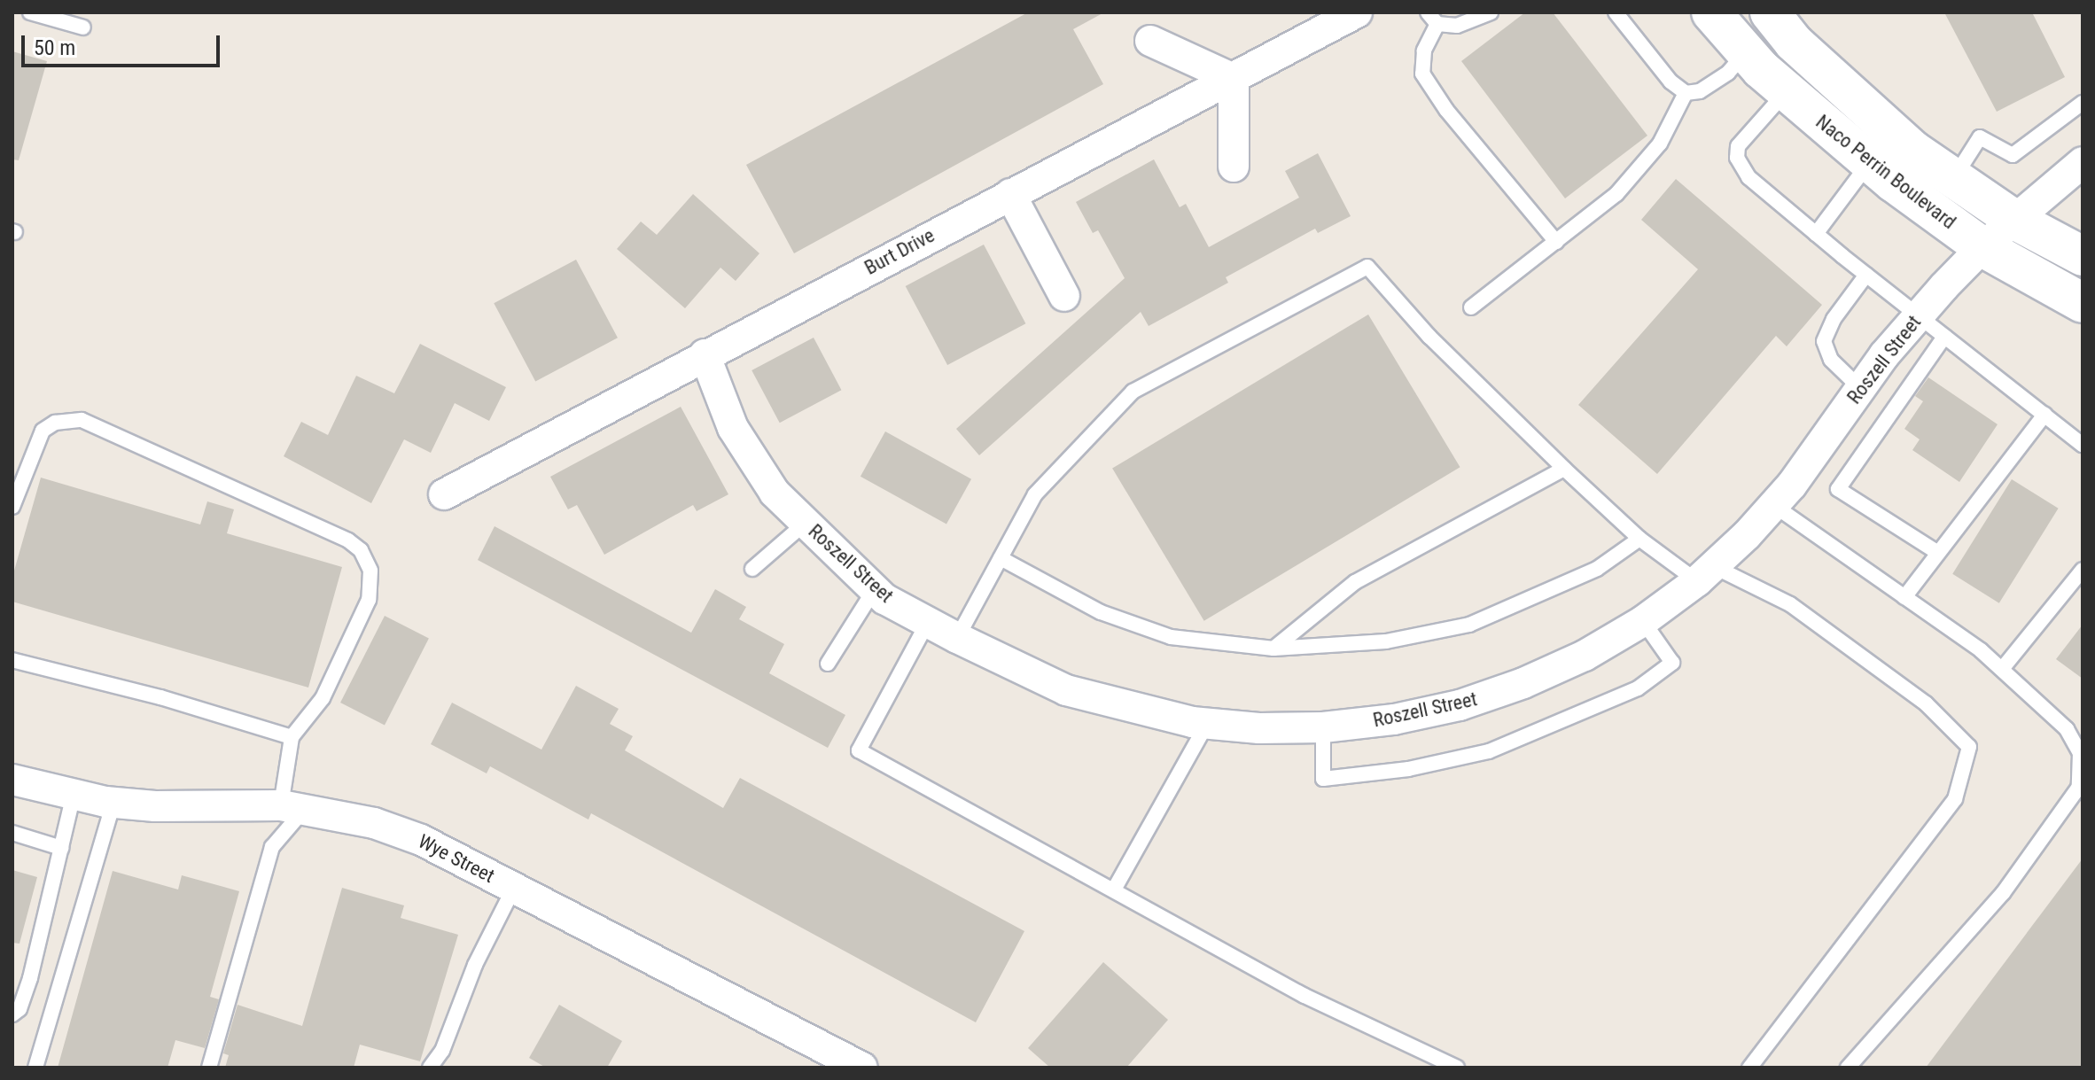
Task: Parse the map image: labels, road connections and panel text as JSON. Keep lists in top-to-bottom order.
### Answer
{
  "streets": {
    "main road": ["Naco Perrin Boulevard"],
    "street": ["Burt Drive", "Roszell Street", "Wye Street"]
  },
  "crossings": [
    ["Naco Perrin Boulevard", "Roszell Street"],
    ["Burt Drive", "Roszell Street"]
  ],
  "scale_bar": "50 m"
}
